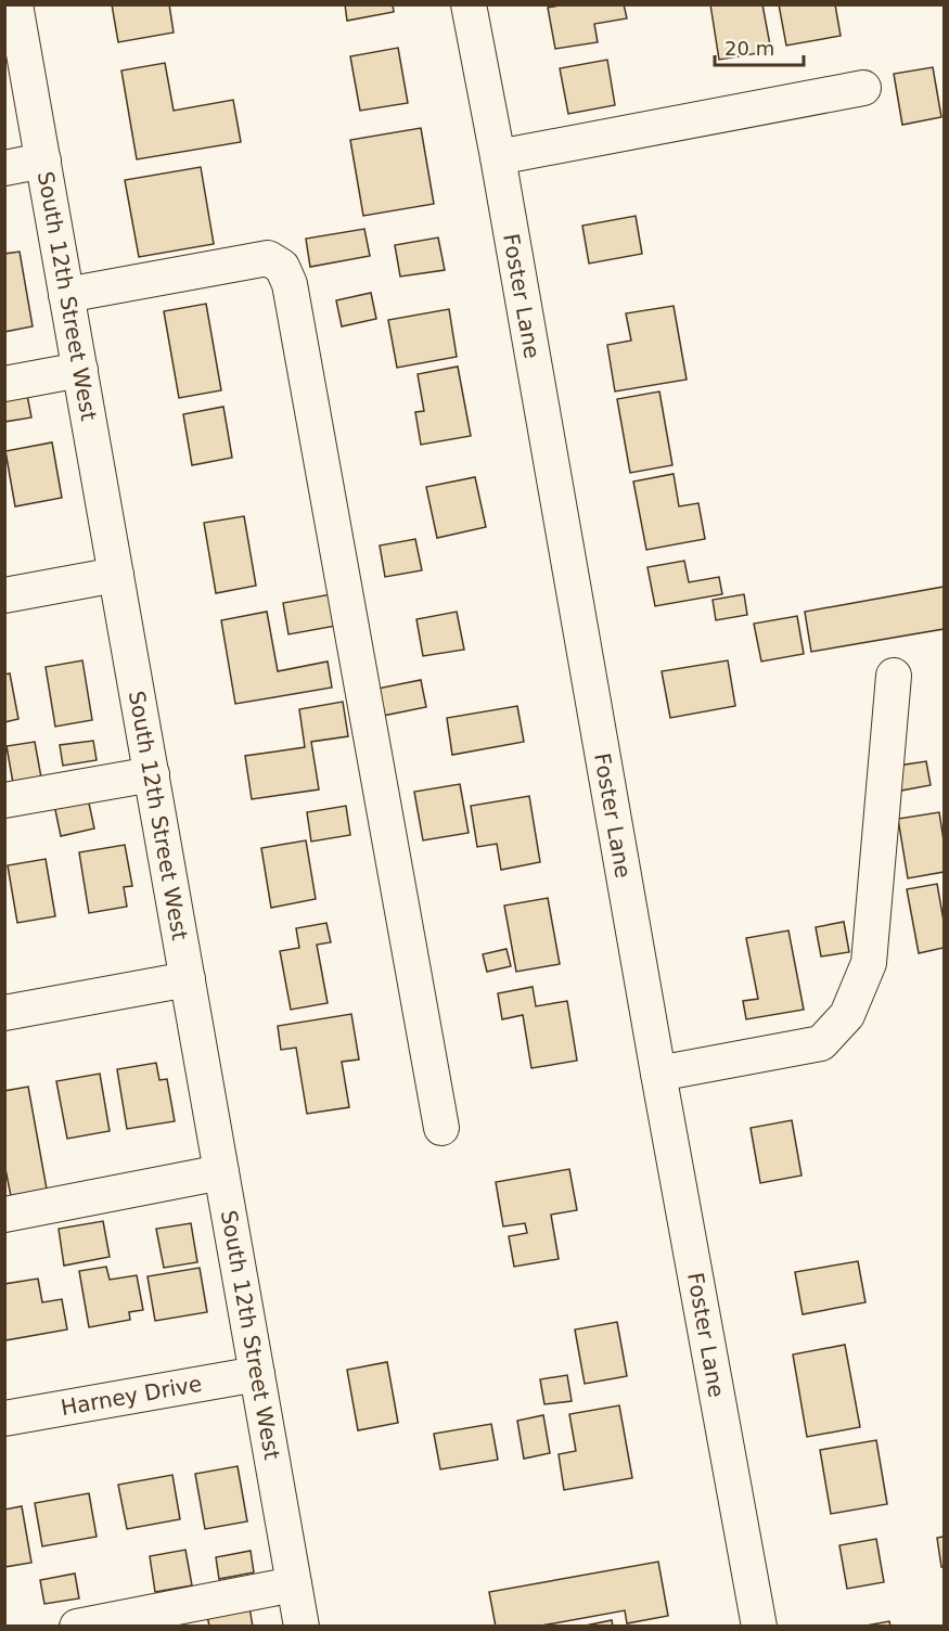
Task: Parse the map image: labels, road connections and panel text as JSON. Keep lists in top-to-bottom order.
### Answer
{
  "streets": {
    "street": ["South 12th Street West", "Foster Lane", "Harney Drive"]
  },
  "crossings": [
    ["South 12th Street West", "Harney Drive"]
  ],
  "scale_bar": "20 m"
}
